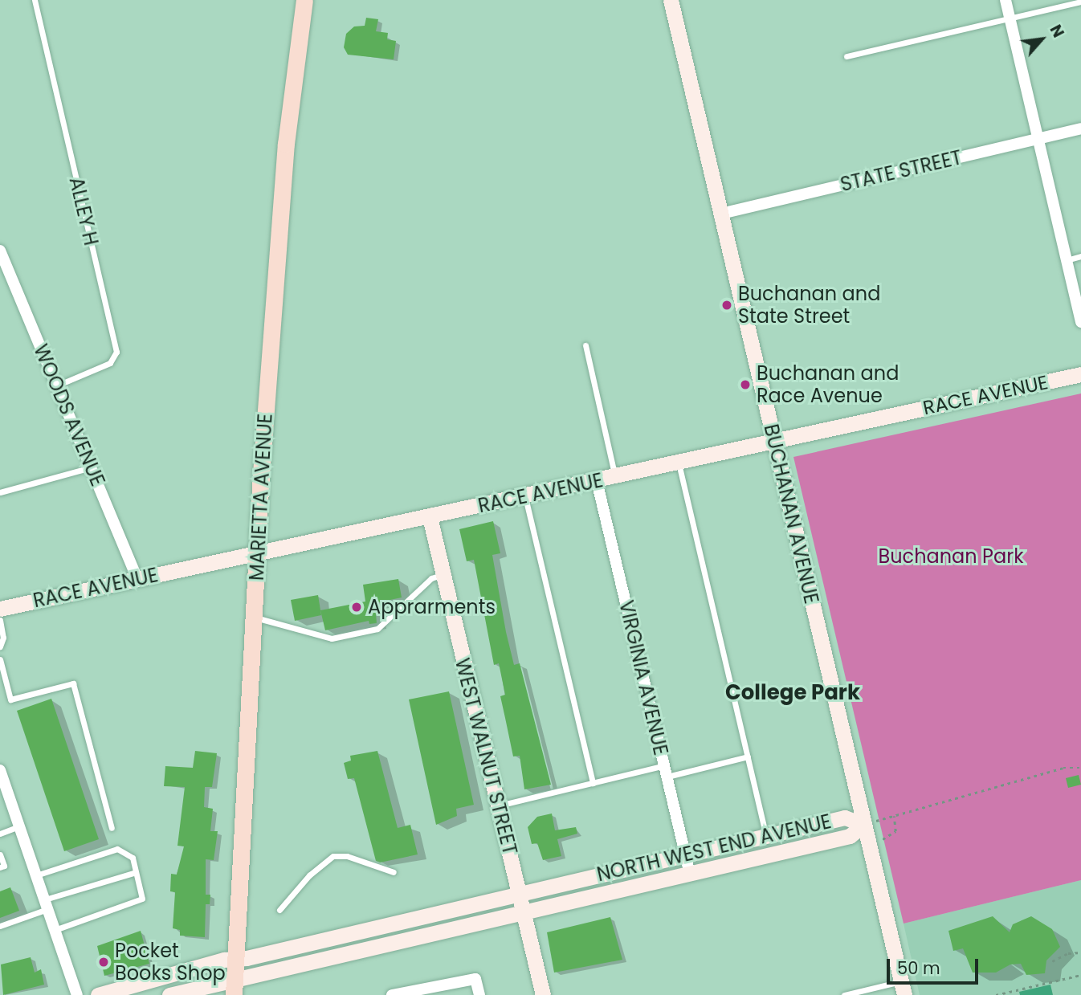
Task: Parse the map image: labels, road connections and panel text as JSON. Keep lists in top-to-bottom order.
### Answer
{
  "streets": {
    "main road": ["MARIETTA AVENUE"],
    "street": [
      "STATE STREET",
      "RACE AVENUE",
      "WOODS AVENUE",
      "BUCHANAN AVENUE",
      "VIRGINIA AVENUE",
      "WEST WALNUT STREET",
      "NORTH WEST END AVENUE"
    ],
    "lane": ["ALLEY H"]
  },
  "crossings": [
    ["STATE STREET", "BUCHANAN AVENUE"],
    ["ALLEY H", "WOODS AVENUE"],
    ["RACE AVENUE", "WOODS AVENUE"],
    ["RACE AVENUE", "MARIETTA AVENUE"],
    ["RACE AVENUE", "BUCHANAN AVENUE"],
    ["RACE AVENUE", "VIRGINIA AVENUE"],
    ["RACE AVENUE", "WEST WALNUT STREET"],
    ["MARIETTA AVENUE", "NORTH WEST END AVENUE"],
    ["BUCHANAN AVENUE", "NORTH WEST END AVENUE"],
    ["VIRGINIA AVENUE", "NORTH WEST END AVENUE"],
    ["WEST WALNUT STREET", "NORTH WEST END AVENUE"]
  ],
  "districts": ["College Park"],
  "parks": ["Buchanan Park"],
  "places": [
    "Buchanan and State Street",
    "Buchanan and Race Avenue",
    "Apprarments",
    "Pocket Books Shop"
  ],
  "scale_bar": "50 m",
  "north": "top right"
}
